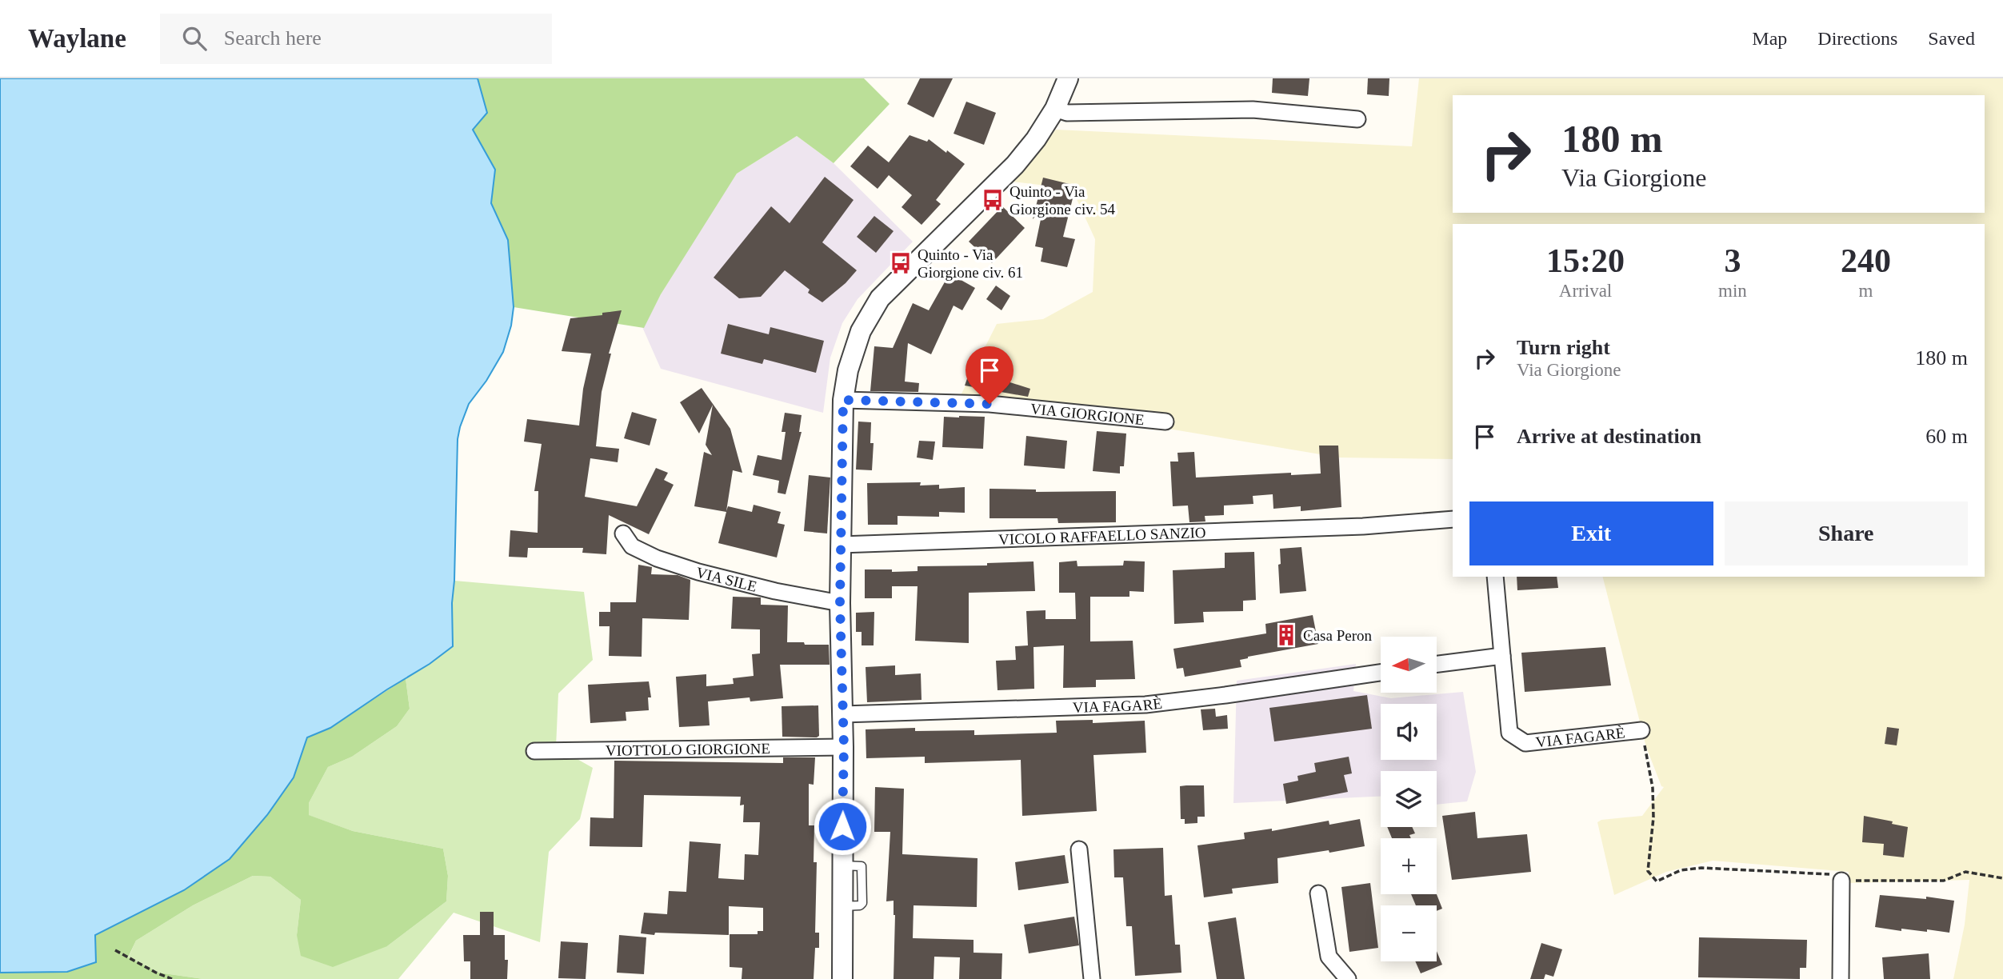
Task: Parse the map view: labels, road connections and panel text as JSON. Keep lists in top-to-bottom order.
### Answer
{
  "streets": {
    "street": [
      "VIA GIORGIONE",
      "VICOLO RAFFAELLO SANZIO",
      "VIA SILE",
      "VIA FAGARÈ",
      "VIOTTOLO GIORGIONE"
    ]
  },
  "places": {
    "bus stop": ["Quinto - Via Giorgione civ. 54", "Quinto - Via Giorgione civ. 61"],
    "building": ["Casa Peron"]
  },
  "north": "left",
  "page": {
    "header": "Waylane",
    "search": "Search here",
    "nav": ["Map", "Directions", "Saved"],
    "turn": ["180 m", "Via Giorgione"],
    "eta": [
      "15:20",
      "Arrival",
      "3",
      "min",
      "240",
      "m"
    ],
    "list": [
      {
        "name": "Turn right",
        "note": "Via Giorgione",
        "value": "180 m"
      },
      {
        "name": "Arrive at destination",
        "value": "60 m"
      }
    ],
    "buttons": ["Exit", "Share"],
    "map_buttons": ["+", "−"]
  }
}
